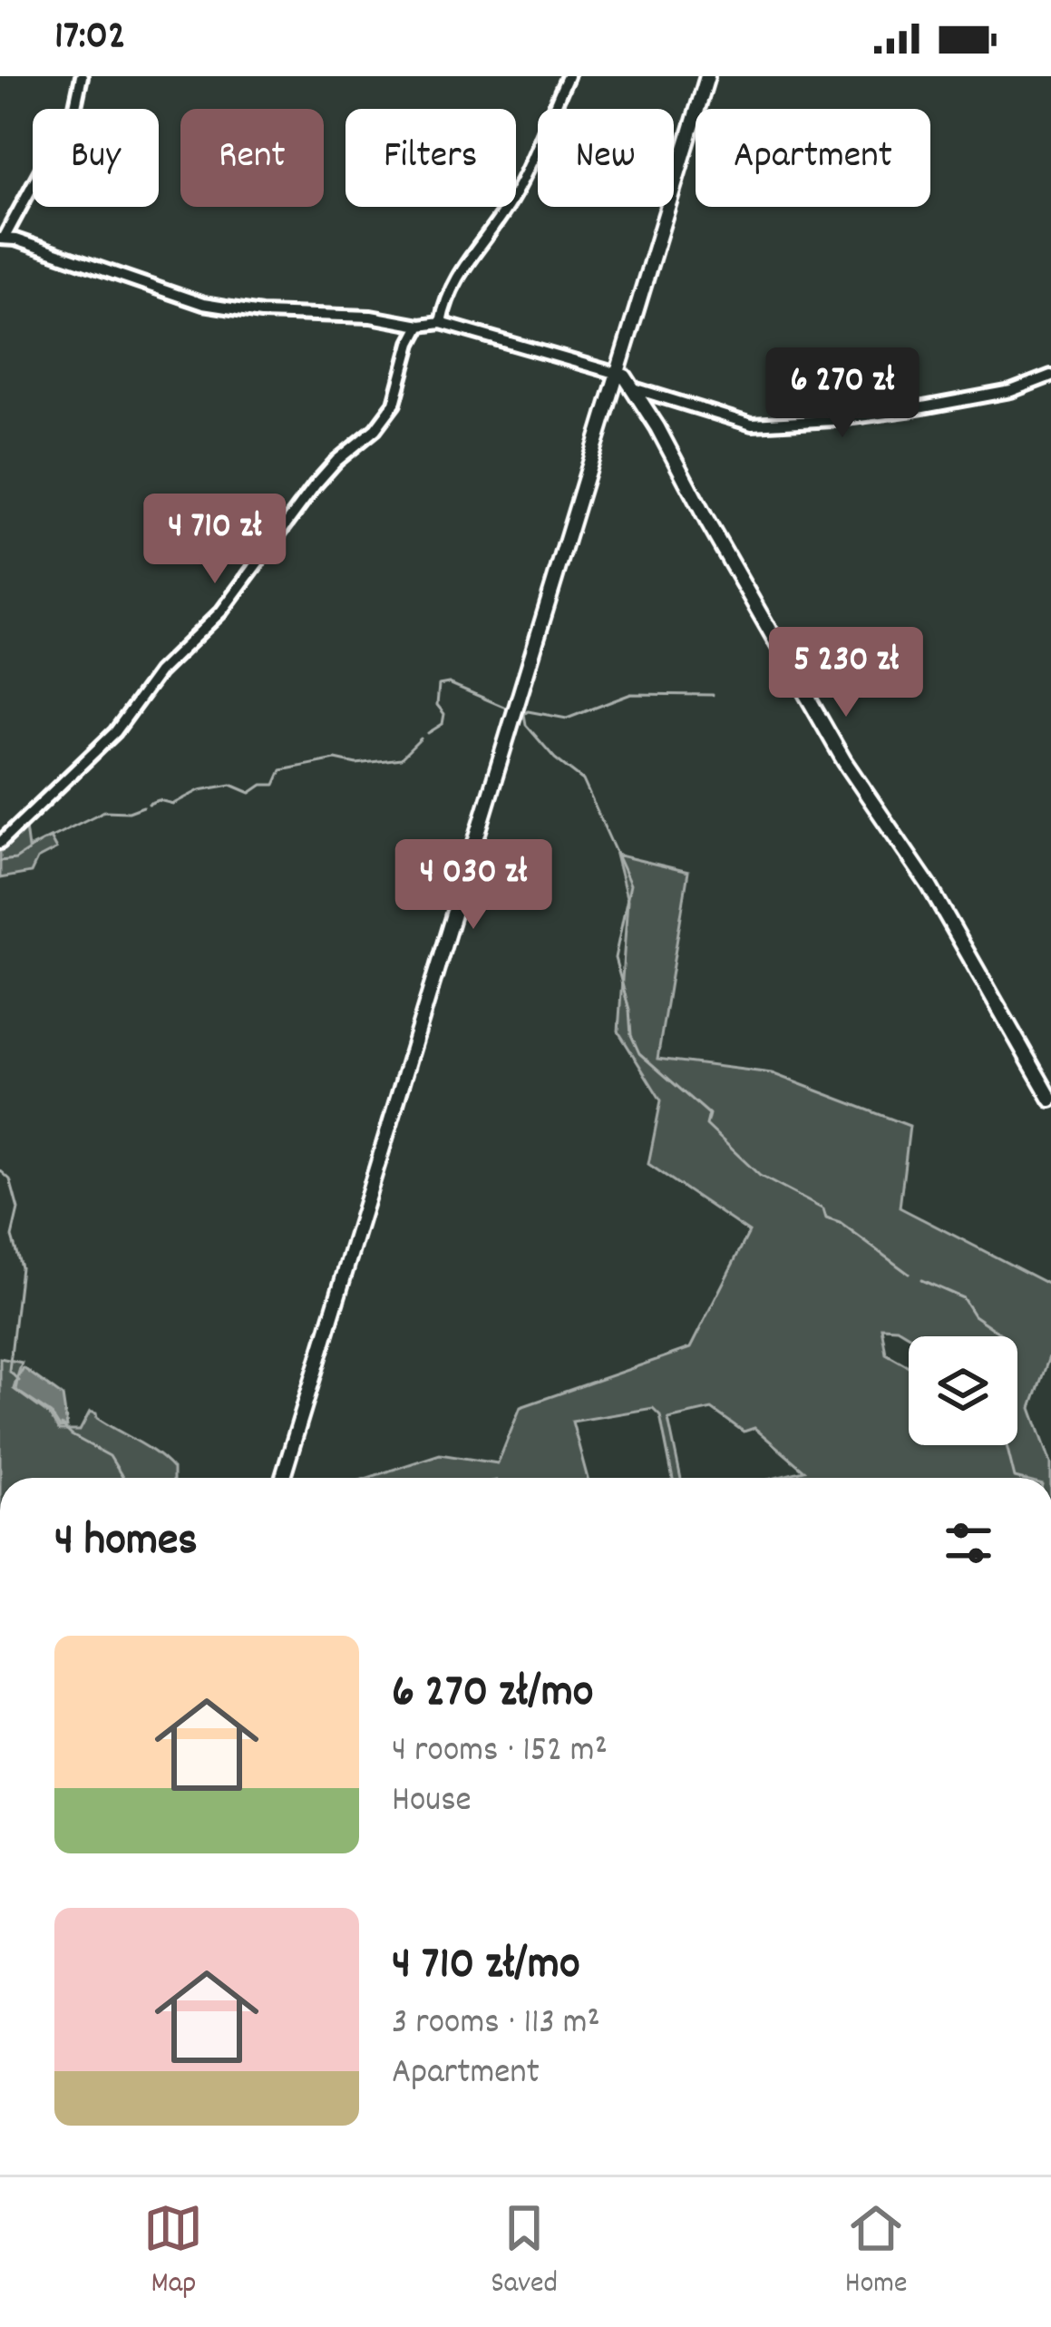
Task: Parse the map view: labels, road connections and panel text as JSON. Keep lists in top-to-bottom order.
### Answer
{
  "page": {
    "status": "17:02",
    "chip": [
      "Buy",
      "Rent",
      "Filters",
      "New",
      "Apartment"
    ],
    "price": [
      "6 270 zł",
      "4 710 zł",
      "5 230 zł",
      "4 030 zł"
    ],
    "heading": "4 homes",
    "list": [
      {
        "name": "6 270 zł/mo",
        "note": "4 rooms · 152 m² · House"
      },
      {
        "name": "4 710 zł/mo",
        "note": "3 rooms · 113 m² · Apartment"
      }
    ],
    "tabs": ["Map", "Saved", "Home"]
  }
}
